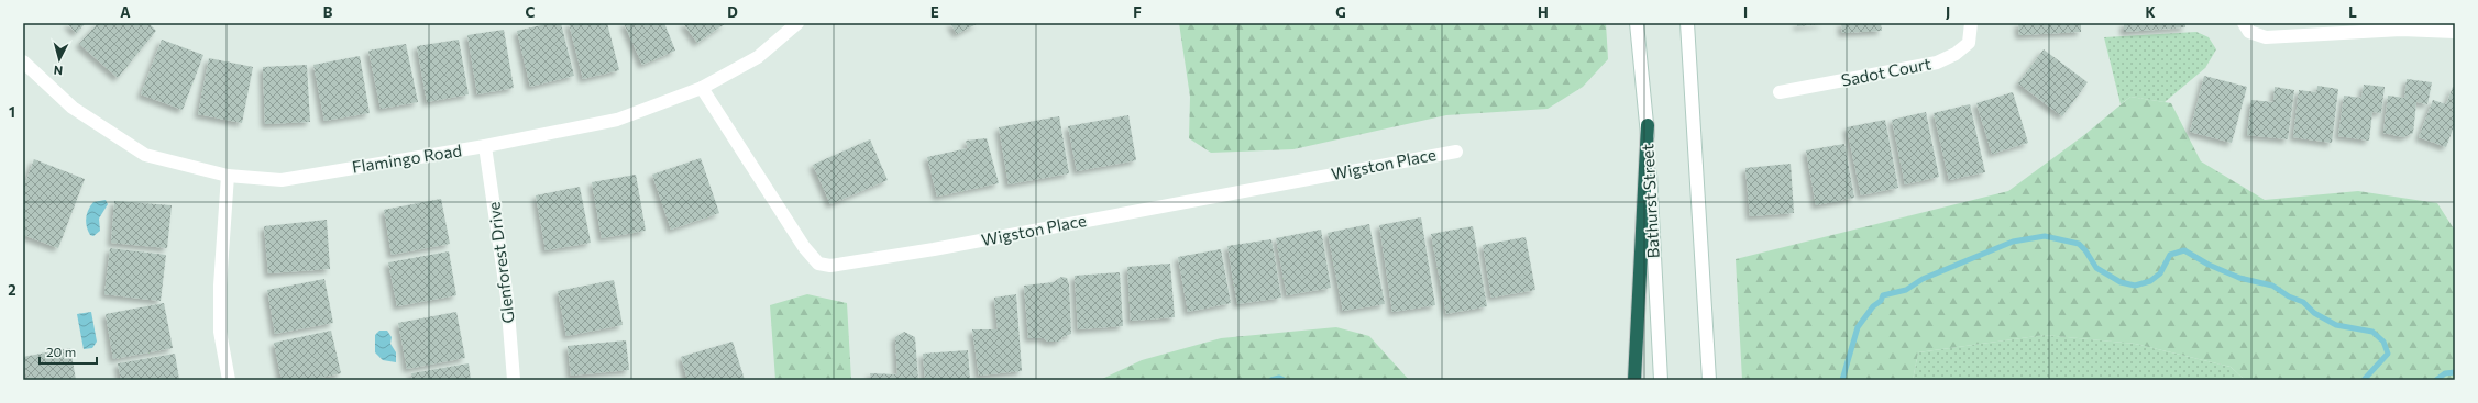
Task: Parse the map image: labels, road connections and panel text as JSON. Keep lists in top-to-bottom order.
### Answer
{
  "streets": {
    "street": [
      "Sadot Court",
      "Flamingo Road",
      "Wigston Place",
      "Bathurst Street",
      "Glenforest Drive"
    ]
  },
  "crossings": [
    ["Flamingo Road", "Wigston Place"],
    ["Flamingo Road", "Glenforest Drive"]
  ],
  "scale_bar": "20 m",
  "north": "bottom",
  "grid": {
    "columns": [
      "A",
      "B",
      "C",
      "D",
      "E",
      "F",
      "G",
      "H",
      "I",
      "J",
      "K",
      "L"
    ],
    "rows": ["1", "2"]
  }
}
